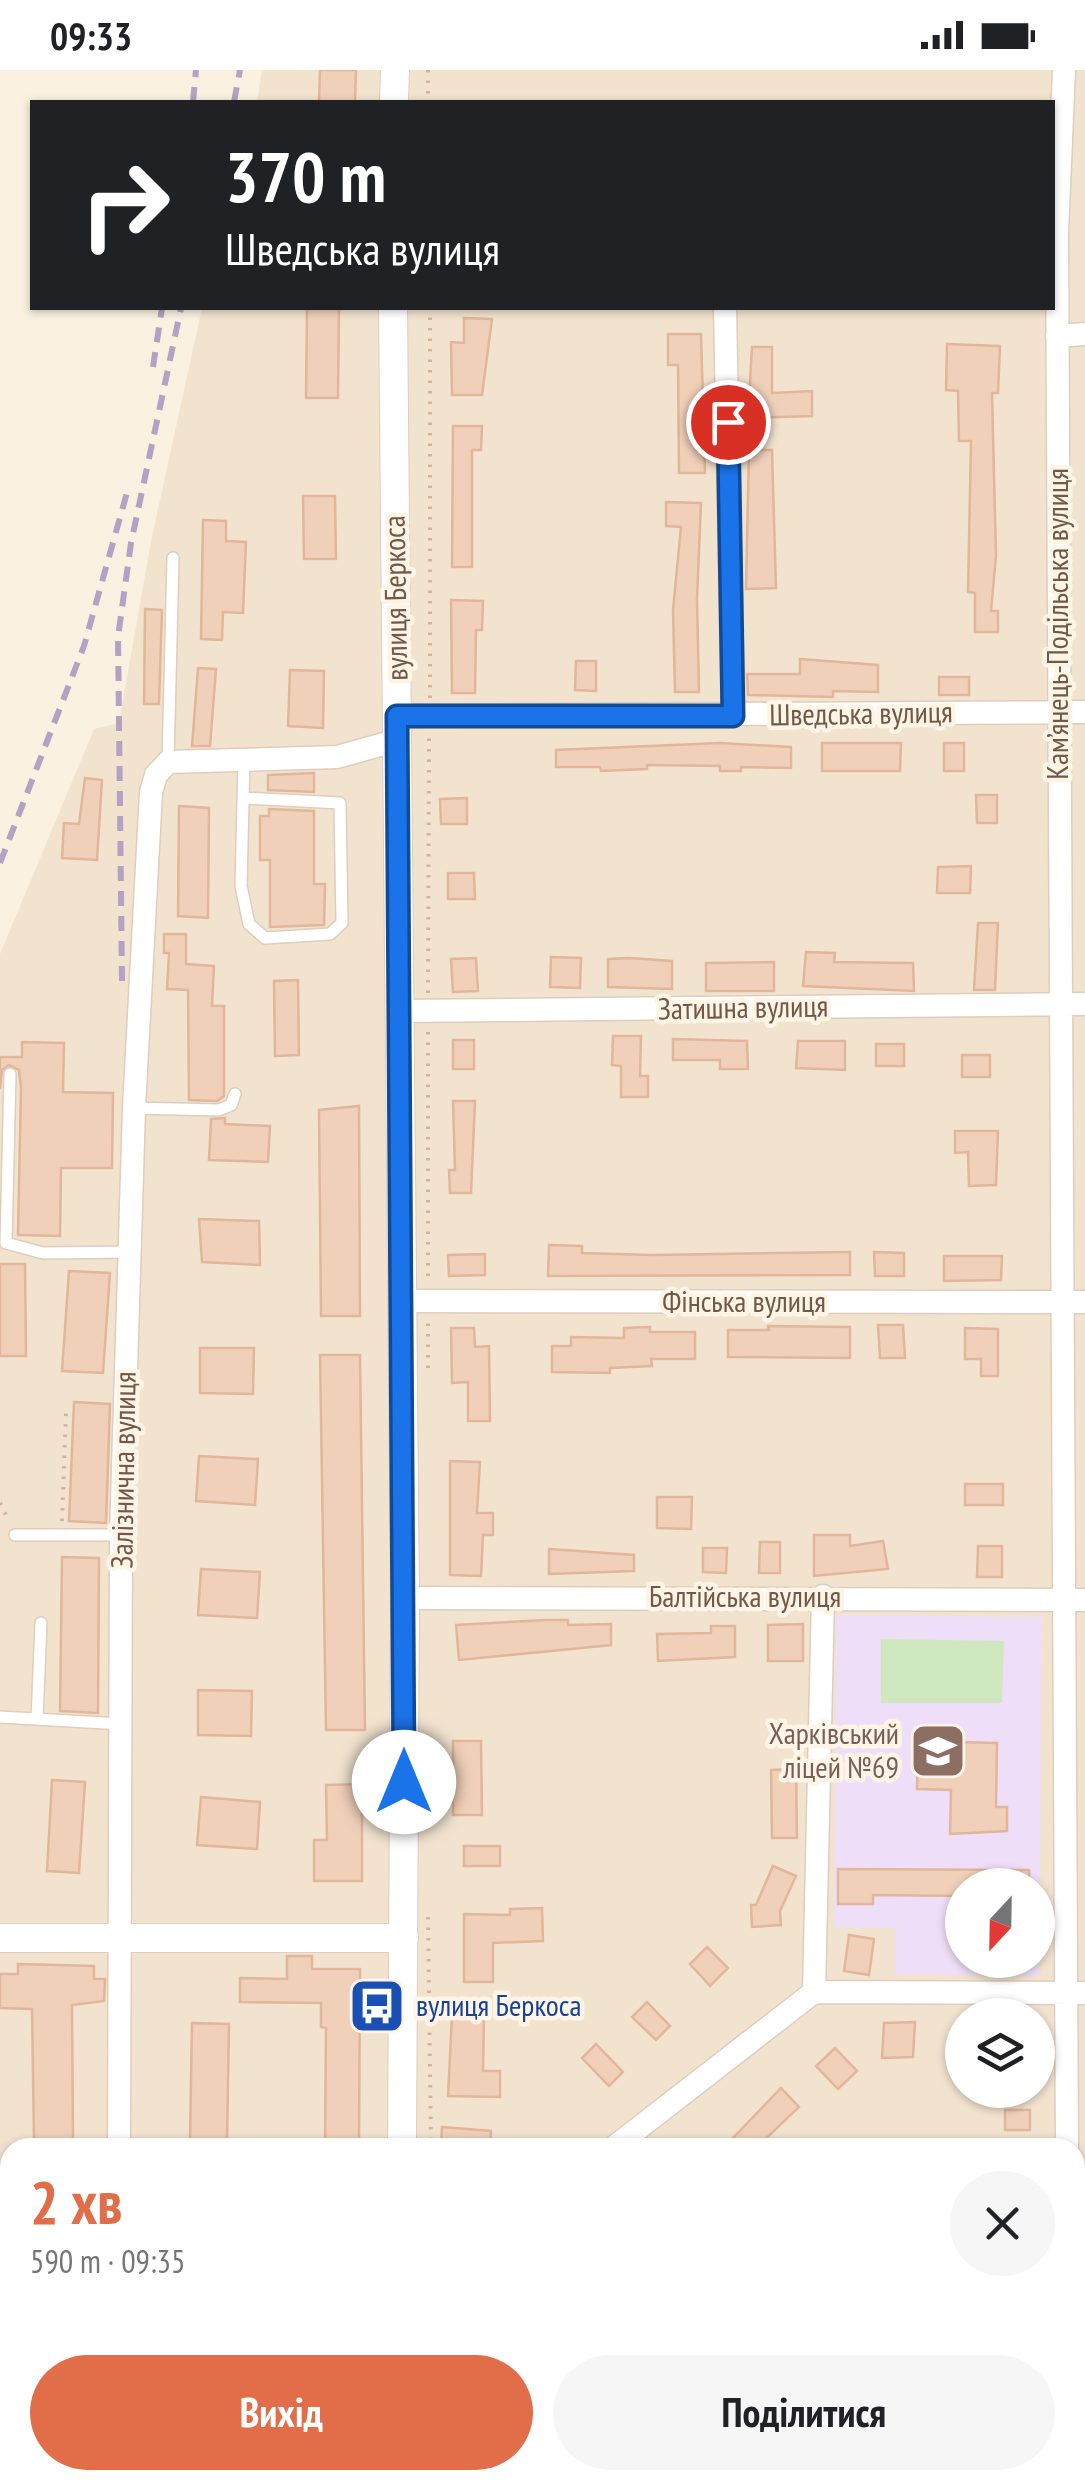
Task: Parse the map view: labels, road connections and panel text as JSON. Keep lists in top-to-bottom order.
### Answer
{
  "streets": {
    "street": [
      "вулиця Беркоса",
      "Кам’янець-Подільська вулиця",
      "Шведська вулиця",
      "Затишна вулиця",
      "Фінська вулиця",
      "Залізнична вулиця",
      "Балтійська вулиця"
    ]
  },
  "crossings": [
    ["вулиця Беркоса", "Шведська вулиця"],
    ["вулиця Беркоса", "Затишна вулиця"],
    ["вулиця Беркоса", "Фінська вулиця"],
    ["вулиця Беркоса", "Балтійська вулиця"],
    ["Кам’янець-Подільська вулиця", "Шведська вулиця"],
    ["Кам’янець-Подільська вулиця", "Затишна вулиця"],
    ["Кам’янець-Подільська вулиця", "Фінська вулиця"],
    ["Кам’янець-Подільська вулиця", "Балтійська вулиця"],
    ["Шведська вулиця", "Залізнична вулиця"]
  ],
  "places": {
    "school or university": ["Харківський ліцей №69"],
    "bus stop": ["вулиця Беркоса"]
  },
  "north": "bottom",
  "page": {
    "status": "09:33",
    "turn": ["370 m", "Шведська вулиця"],
    "heading": ["2 хв", "590 m · 09:35"],
    "buttons": ["Вихід", "Поділитися"]
  }
}
